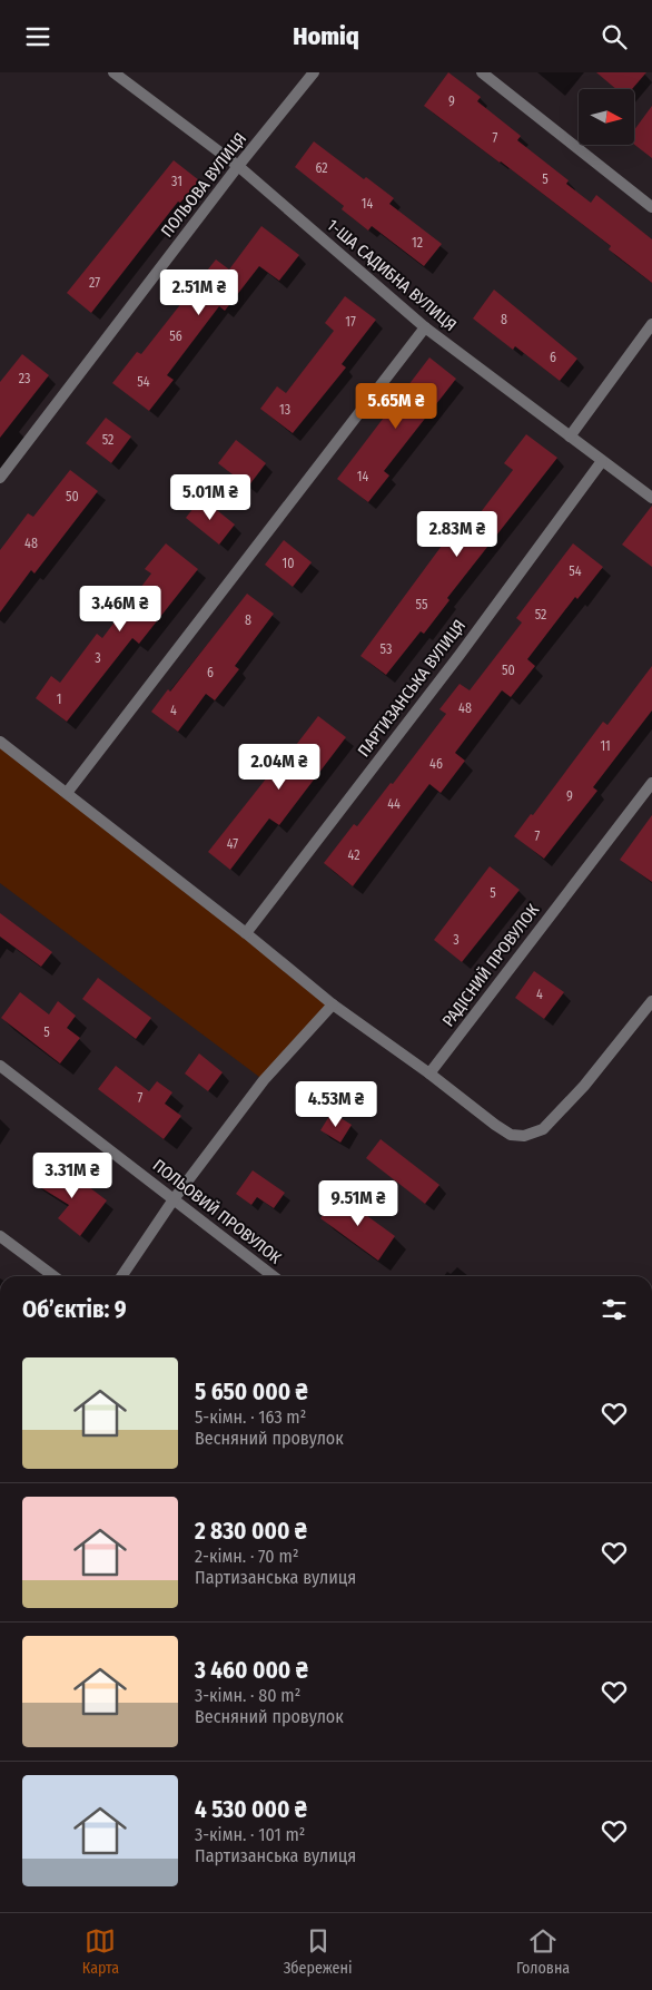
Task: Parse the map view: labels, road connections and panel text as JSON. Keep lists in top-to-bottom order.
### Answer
{
  "streets": {
    "street": [
      "ПОЛЬОВА ВУЛИЦЯ",
      "1-ША САДИБНА ВУЛИЦЯ",
      "ПАРТИЗАНСЬКА ВУЛИЦЯ",
      "РАДІСНИЙ ПРОВУЛОК",
      "ПОЛЬОВИЙ ПРОВУЛОК"
    ]
  },
  "crossings": [
    ["ПОЛЬОВА ВУЛИЦЯ", "1-ША САДИБНА ВУЛИЦЯ"],
    ["1-ША САДИБНА ВУЛИЦЯ", "ПАРТИЗАНСЬКА ВУЛИЦЯ"]
  ],
  "house_numbers": [
    "9",
    "7",
    "62",
    "5",
    "31",
    "14",
    "12",
    "27",
    "8",
    "17",
    "56",
    "6",
    "23",
    "54",
    "13",
    "52",
    "14",
    "50",
    "48",
    "10",
    "54",
    "55",
    "52",
    "8",
    "53",
    "3",
    "50",
    "6",
    "1",
    "48",
    "4",
    "11",
    "46",
    "9",
    "44",
    "7",
    "47",
    "42",
    "5",
    "3",
    "4",
    "5",
    "7"
  ],
  "north": "right",
  "page": {
    "header": "Homiq",
    "price": [
      "2.51M ₴",
      "5.65M ₴",
      "5.01M ₴",
      "2.83M ₴",
      "3.46M ₴",
      "2.04M ₴",
      "4.53M ₴",
      "3.31M ₴",
      "9.51M ₴"
    ],
    "heading": "Об’єктів: 9",
    "list": [
      {
        "name": "5 650 000 ₴",
        "note": "5-кімн. · 163 m² · Весняний провулок"
      },
      {
        "name": "2 830 000 ₴",
        "note": "2-кімн. · 70 m² · Партизанська вулиця"
      },
      {
        "name": "3 460 000 ₴",
        "note": "3-кімн. · 80 m² · Весняний провулок"
      },
      {
        "name": "4 530 000 ₴",
        "note": "3-кімн. · 101 m² · Партизанська вулиця"
      }
    ],
    "tabs": ["Карта", "Збережені", "Головна"]
  }
}
